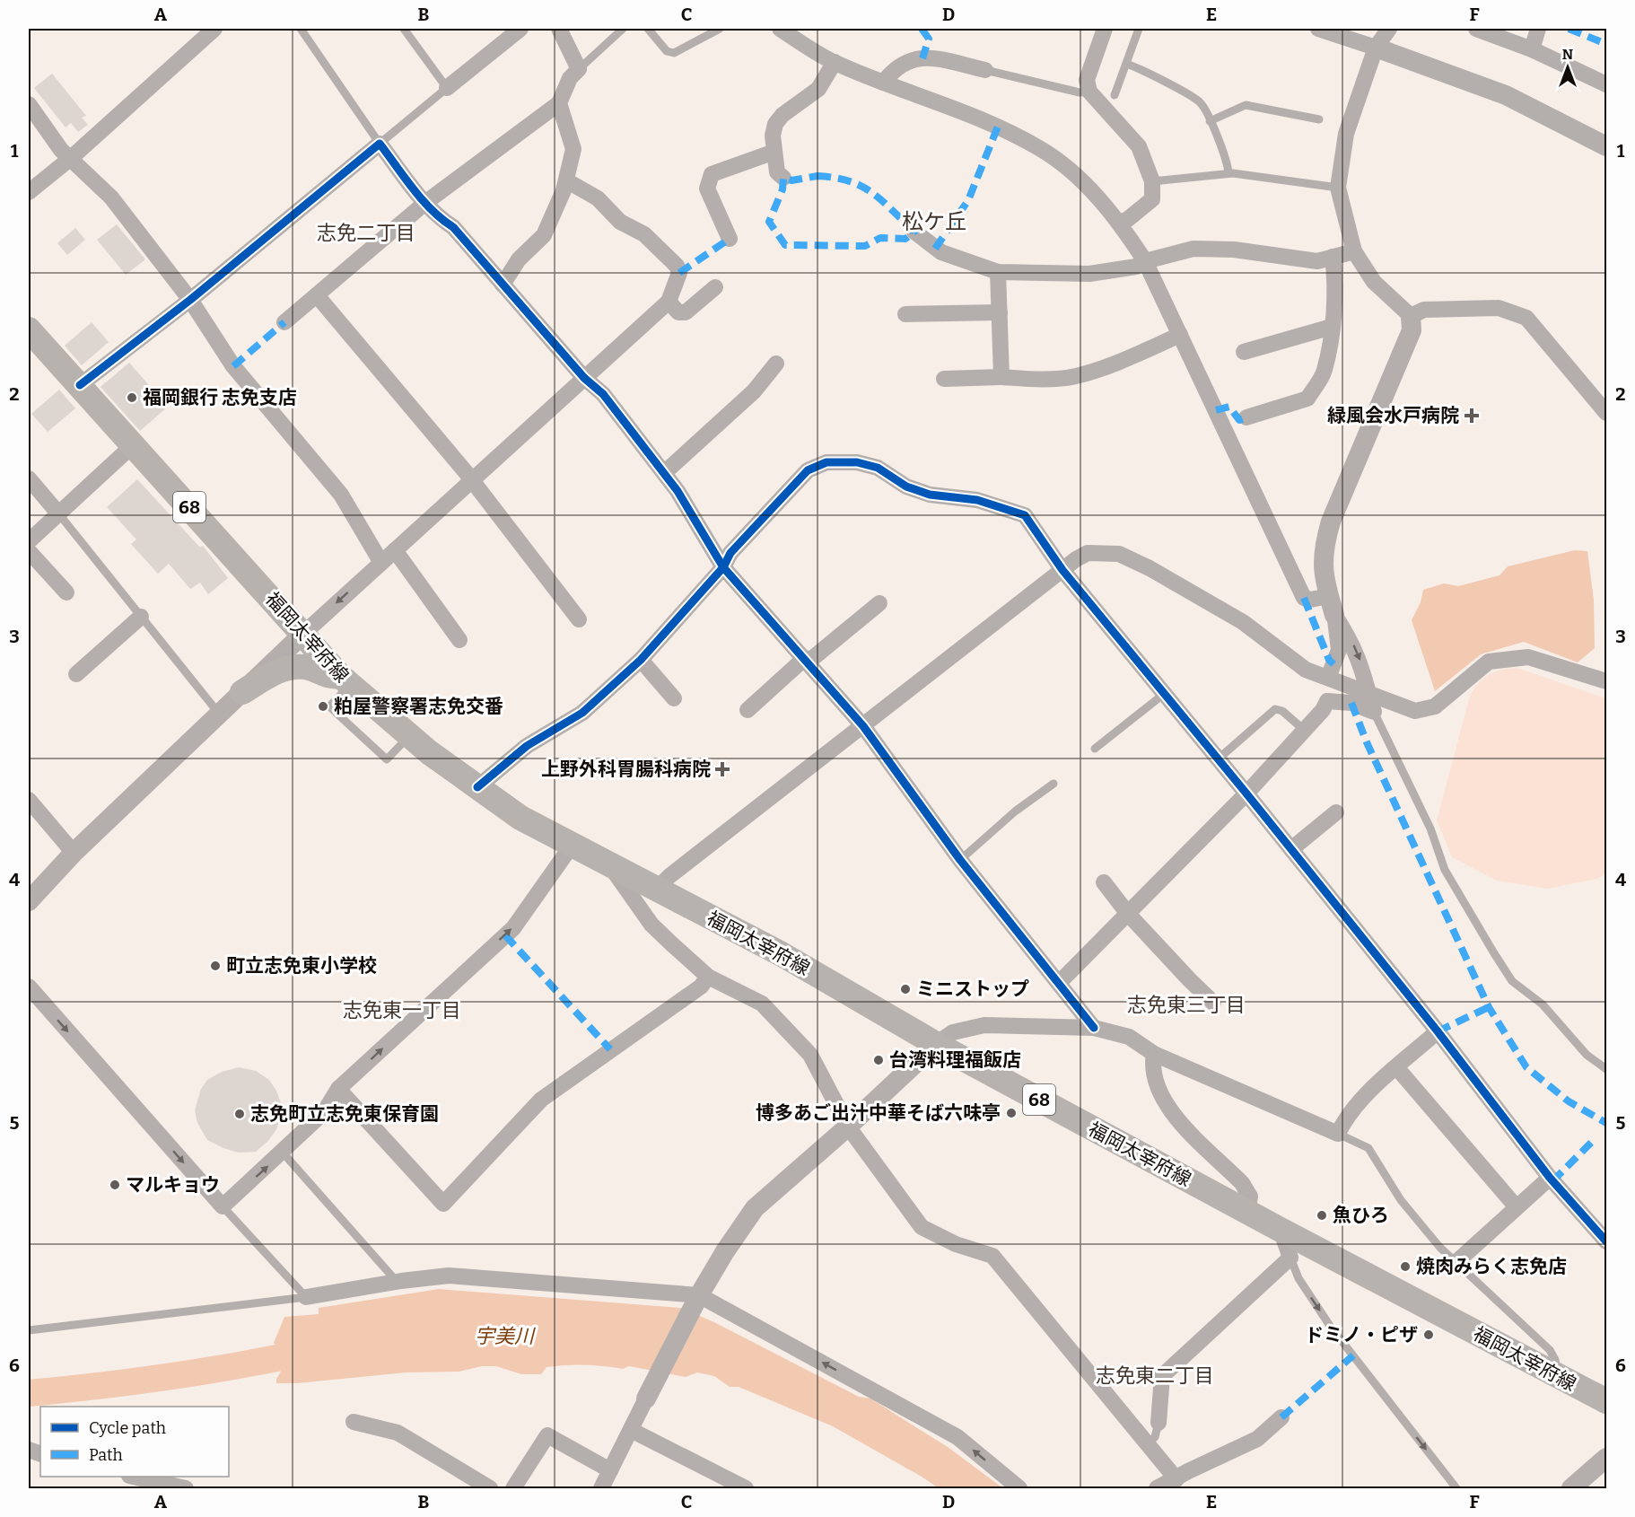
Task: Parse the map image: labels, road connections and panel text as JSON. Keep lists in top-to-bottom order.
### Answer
{
  "streets": {
    "main road": ["68", "福岡太宰府線"]
  },
  "districts": [
    "松ケ丘",
    "志免二丁目",
    "志免東三丁目",
    "志免東一丁目",
    "志免東二丁目"
  ],
  "water": ["宇美川"],
  "places": {
    "other": [
      "福岡銀行 志免支店",
      "粕屋警察署志免交番",
      "町立志免東小学校",
      "ミニストップ",
      "台湾料理福飯店",
      "博多あご出汁中華そば六味亭",
      "志免町立志免東保育園",
      "マルキョウ",
      "魚ひろ",
      "焼肉みらく志免店",
      "ドミノ・ピザ"
    ],
    "health": ["緑風会水戸病院", "上野外科胃腸科病院"]
  },
  "legend": ["Cycle path", "Path"],
  "north": "top",
  "grid": {
    "columns": [
      "A",
      "B",
      "C",
      "D",
      "E",
      "F"
    ],
    "rows": [
      "1",
      "2",
      "3",
      "4",
      "5",
      "6"
    ]
  }
}
